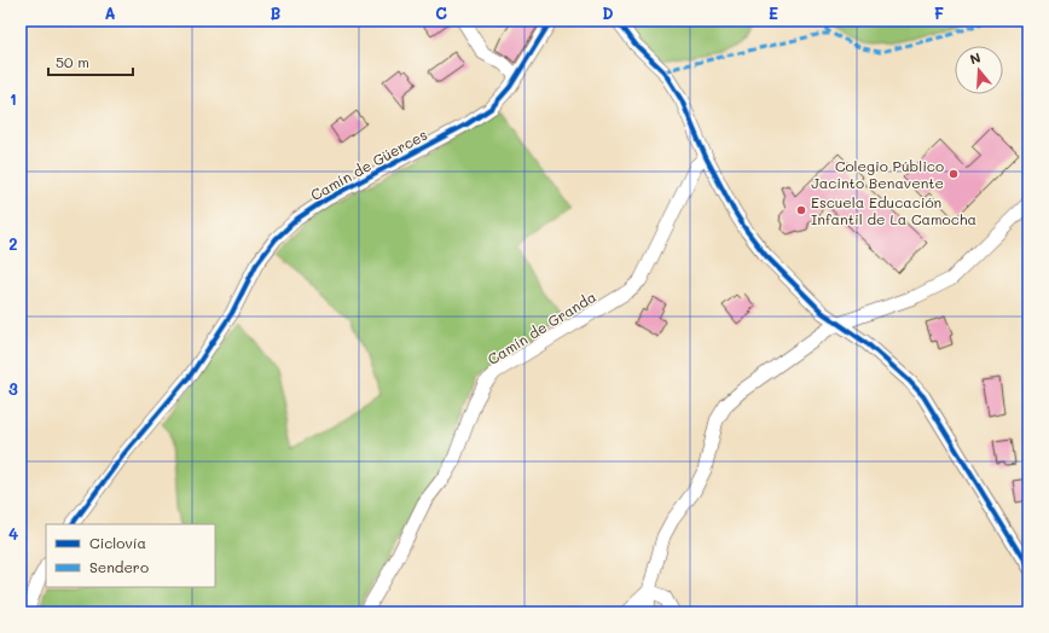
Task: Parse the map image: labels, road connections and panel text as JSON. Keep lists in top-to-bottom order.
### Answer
{
  "streets": {
    "street": ["Camín de Güerces", "Camín de Granda"]
  },
  "places": ["Colegio Público Jacinto Benavente", "Escuela Educación Infantil de La Camocha"],
  "legend": ["Ciclovía", "Sendero"],
  "scale_bar": "50 m",
  "north": "top",
  "grid": {
    "columns": [
      "A",
      "B",
      "C",
      "D",
      "E",
      "F"
    ],
    "rows": [
      "1",
      "2",
      "3",
      "4"
    ]
  }
}
